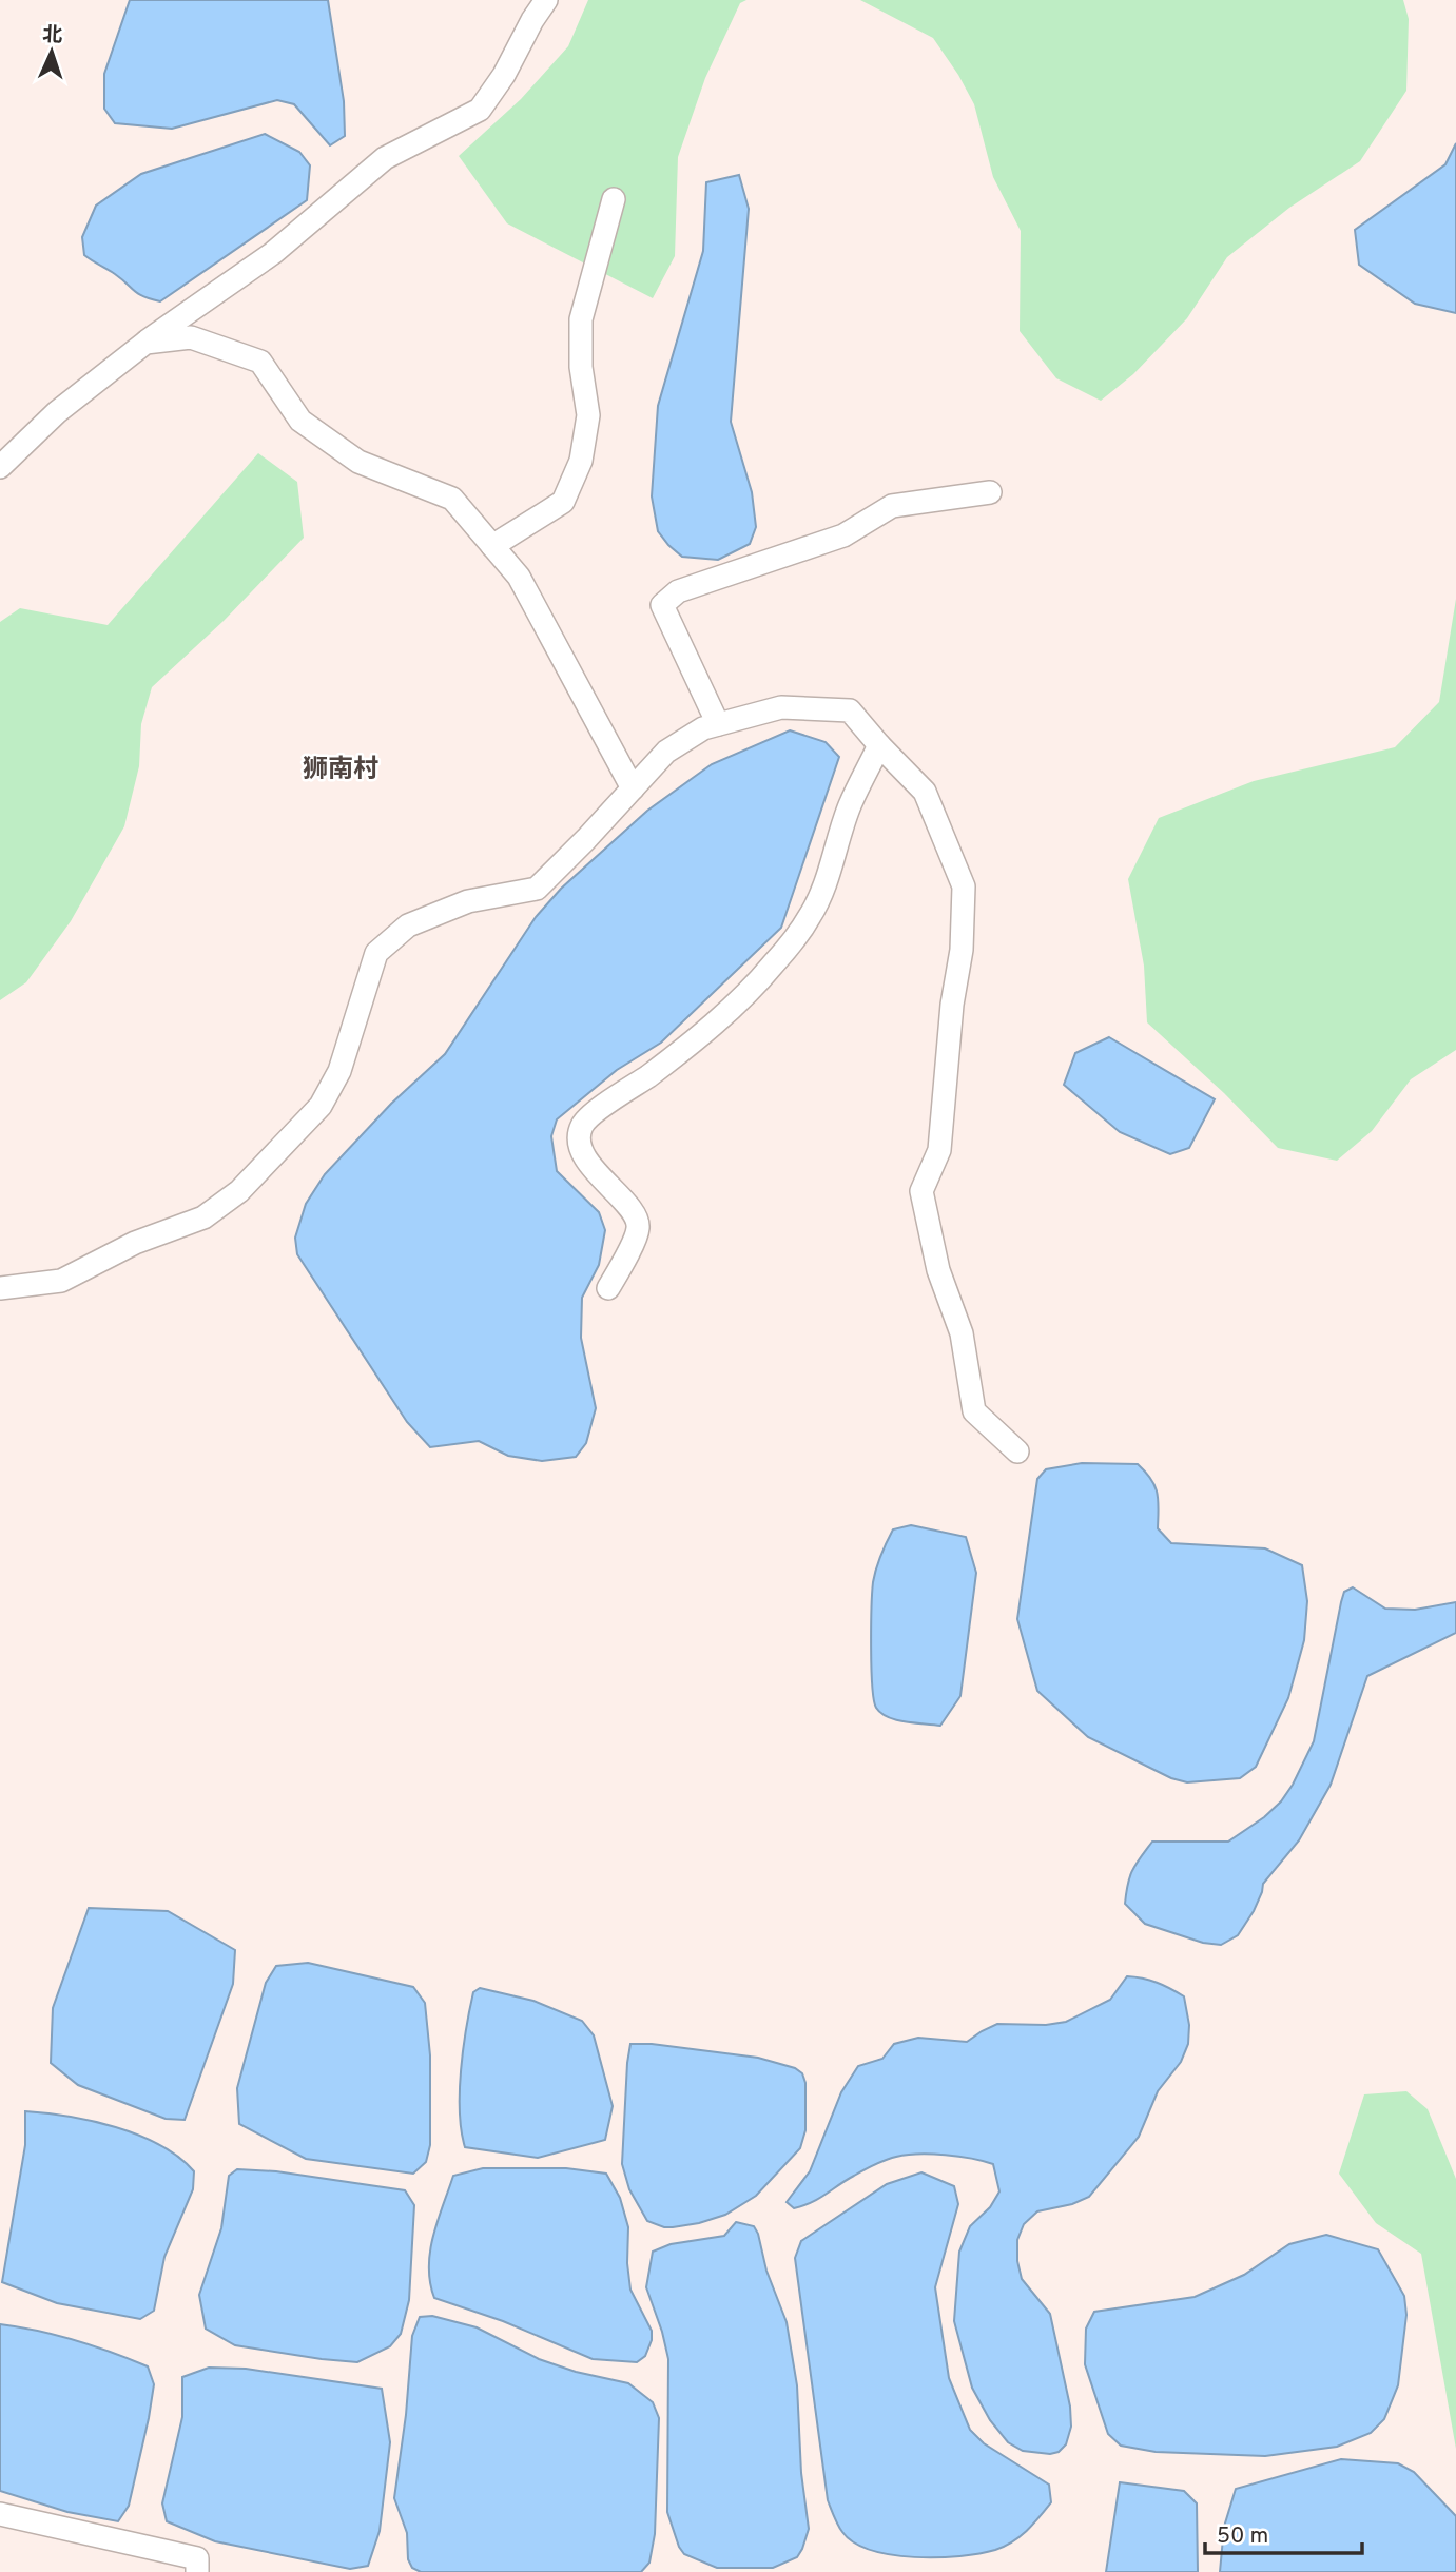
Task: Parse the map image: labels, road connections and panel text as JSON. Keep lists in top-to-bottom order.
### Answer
{
  "districts": ["狮南村"],
  "scale_bar": "50 m",
  "north": "top"
}
